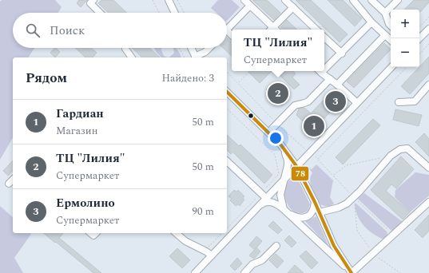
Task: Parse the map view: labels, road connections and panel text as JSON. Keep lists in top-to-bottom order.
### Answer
{
  "lines": ["transit line 78"],
  "page": {
    "map_buttons": ["+", "−"],
    "search": "Поиск",
    "popup": ["ТЦ \"Лилия\"", "Супермаркет"],
    "heading": ["Рядом", "Найдено: 3"],
    "pins": ["2", "3", "1"],
    "list": [
      {
        "mark": "1",
        "name": "Гардиан",
        "note": "Магазин",
        "value": "50 m"
      },
      {
        "mark": "2",
        "name": "ТЦ \"Лилия\"",
        "note": "Супермаркет",
        "value": "50 m"
      },
      {
        "mark": "3",
        "name": "Ермолино",
        "note": "Супермаркет",
        "value": "90 m"
      }
    ]
  }
}
